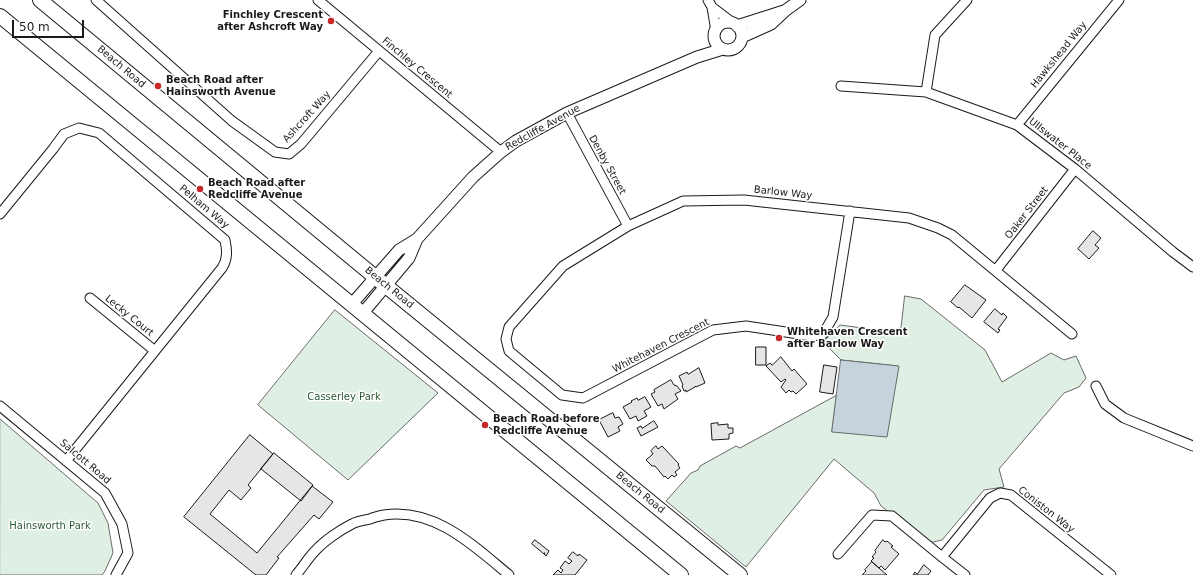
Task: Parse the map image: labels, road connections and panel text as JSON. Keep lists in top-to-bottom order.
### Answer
{
  "streets": {
    "main road": ["Beach Road"],
    "street": [
      "Hawkshead Way",
      "Finchley Crescent",
      "Ashcroft Way",
      "Redcliffe Avenue",
      "Ullswater Place",
      "Denby Street",
      "Barlow Way",
      "Pelham Way",
      "Oaker Street",
      "Lecky Court",
      "Whitehaven Crescent",
      "Salcott Road",
      "Coniston Way"
    ]
  },
  "crossings": [
    ["Hawkshead Way", "Ullswater Place"],
    ["Beach Road", "Redcliffe Avenue"],
    ["Finchley Crescent", "Ashcroft Way"],
    ["Finchley Crescent", "Redcliffe Avenue"],
    ["Redcliffe Avenue", "Denby Street"],
    ["Ullswater Place", "Oaker Street"],
    ["Denby Street", "Barlow Way"],
    ["Barlow Way", "Oaker Street"],
    ["Barlow Way", "Whitehaven Crescent"],
    ["Pelham Way", "Lecky Court"],
    ["Pelham Way", "Salcott Road"]
  ],
  "parks": ["Casserley Park", "Hainsworth Park"],
  "places": [
    "Finchley Crescent after Ashcroft Way",
    "Beach Road after Hainsworth Avenue",
    "Beach Road after Redcliffe Avenue",
    "Whitehaven Crescent after Barlow Way",
    "Beach Road before Redcliffe Avenue"
  ],
  "scale_bar": "50 m"
}
